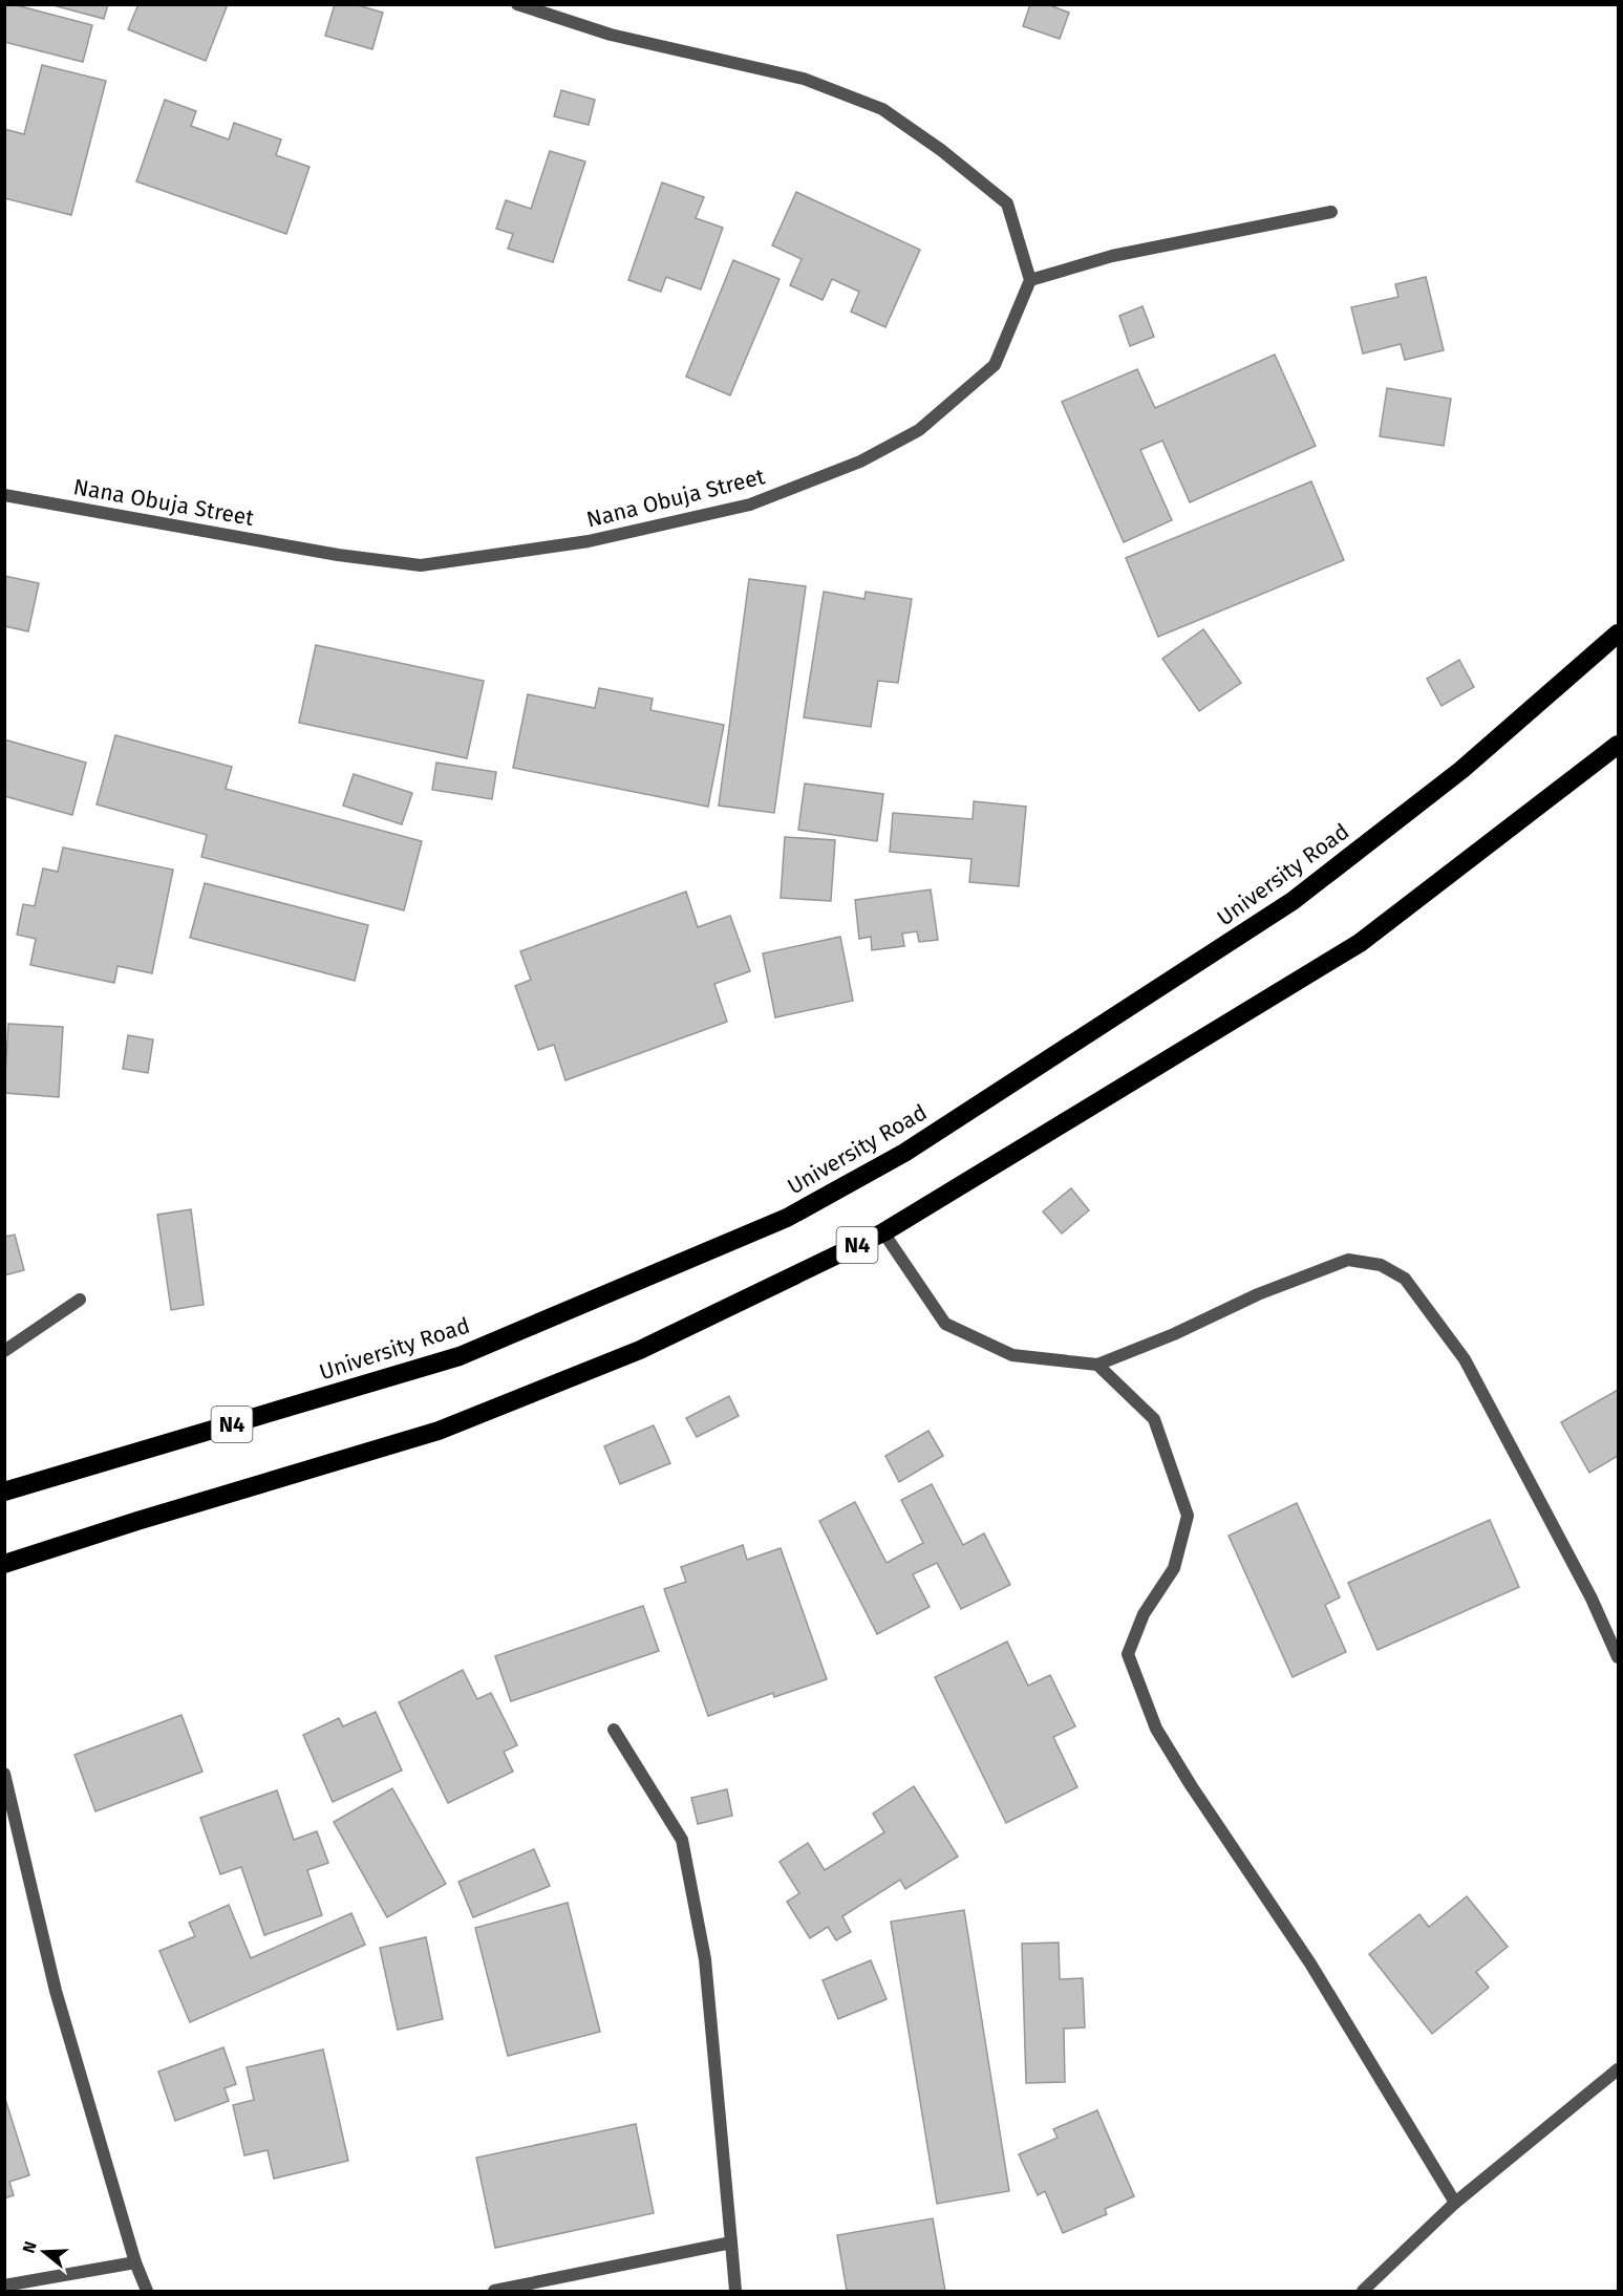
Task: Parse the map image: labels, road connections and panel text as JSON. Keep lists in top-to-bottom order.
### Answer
{
  "streets": {
    "highway": ["University Road", "N4"],
    "street": ["Nana Obuja Street"]
  },
  "north": "left"
}
